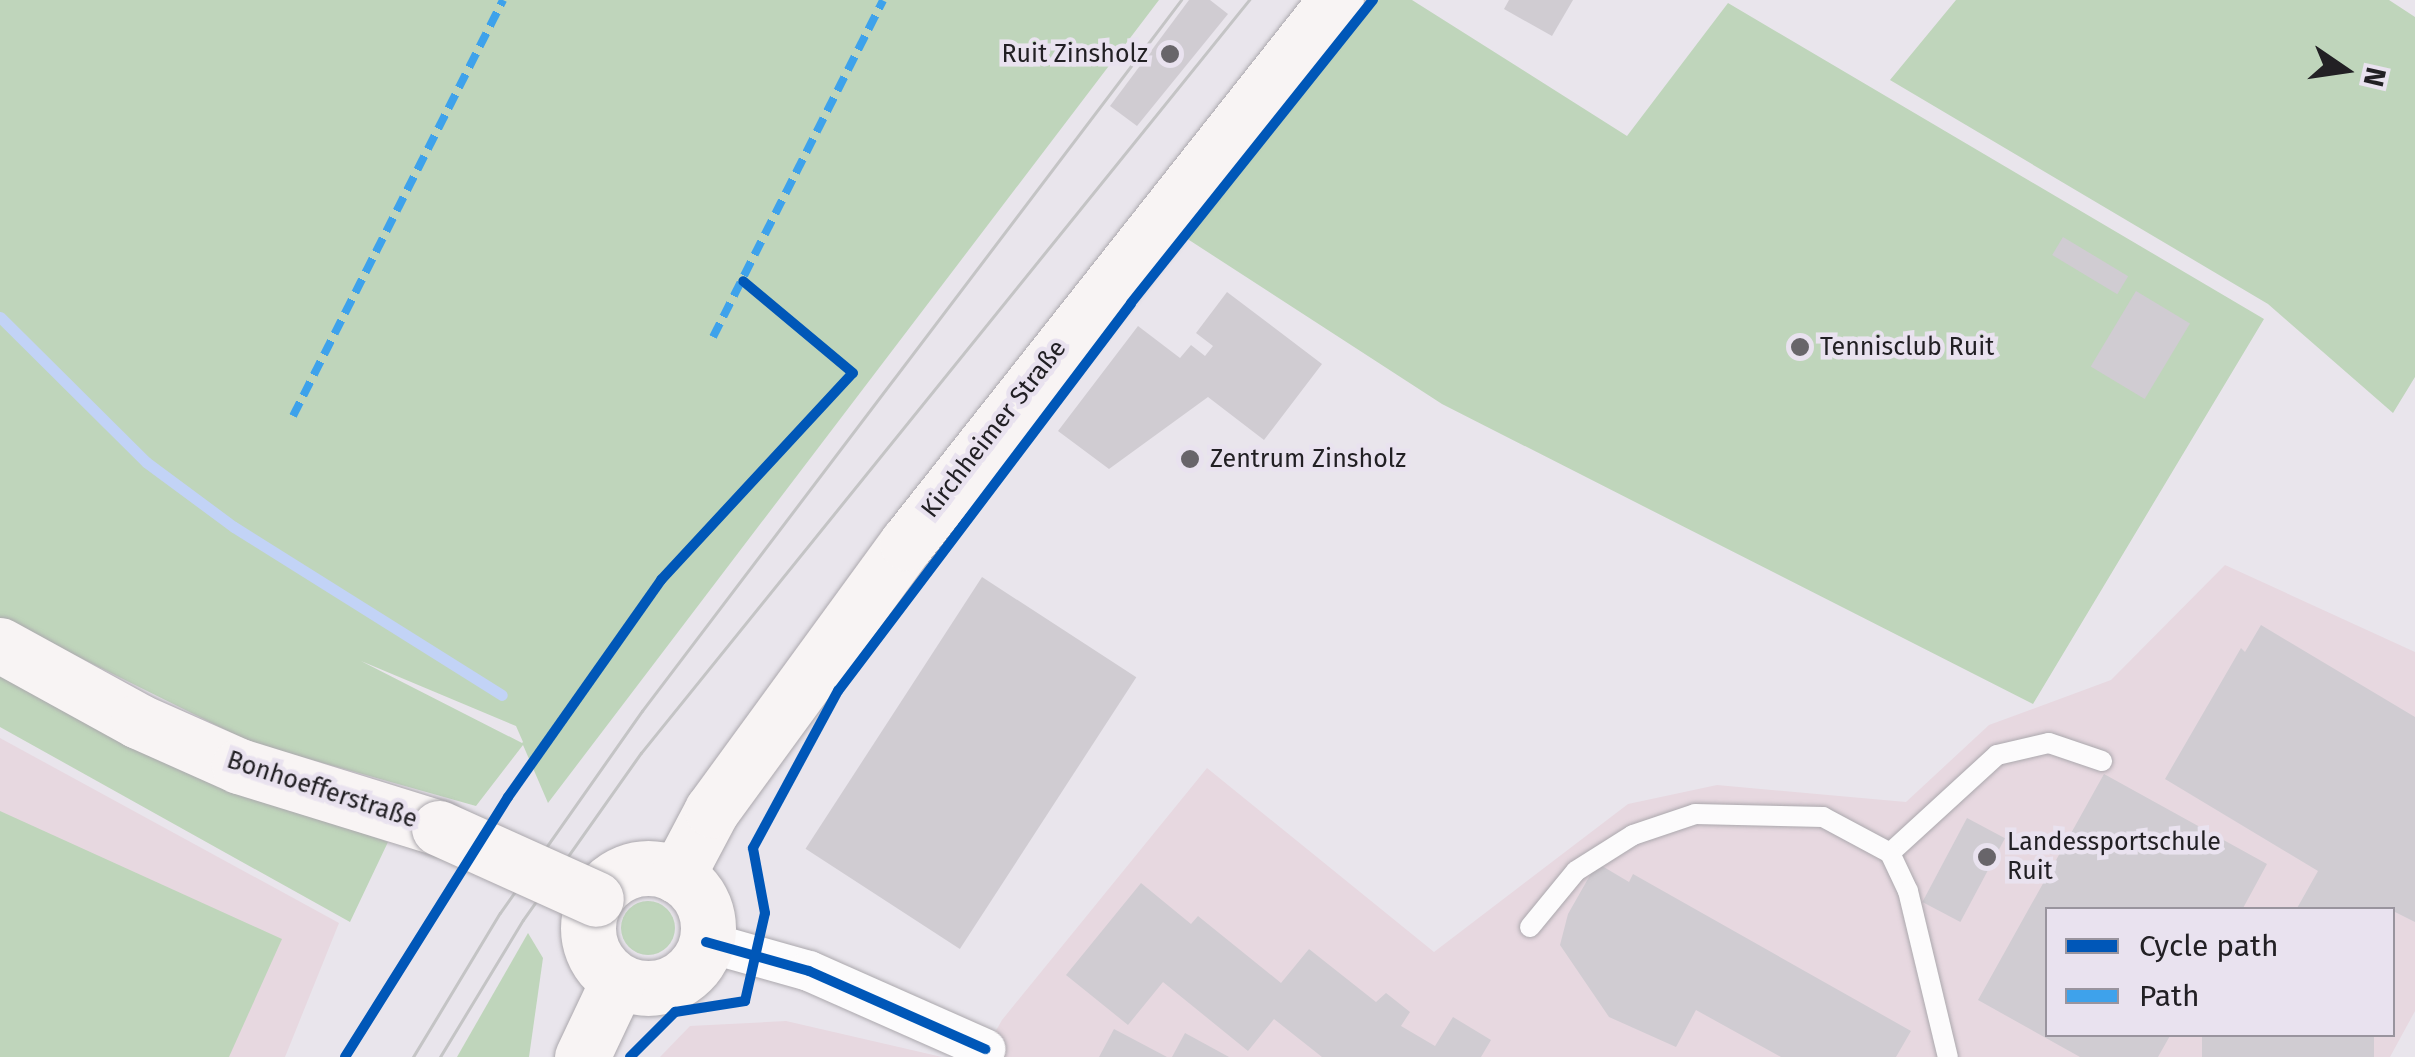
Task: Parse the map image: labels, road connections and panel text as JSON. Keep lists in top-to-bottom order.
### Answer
{
  "streets": {
    "main road": ["Kirchheimer Straße", "Bonhoefferstraße"]
  },
  "crossings": [
    ["Kirchheimer Straße", "Bonhoefferstraße"]
  ],
  "places": [
    "Ruit Zinsholz",
    "Tennisclub Ruit",
    "Zentrum Zinsholz",
    "Landessportschule Ruit"
  ],
  "legend": ["Cycle path", "Path"],
  "north": "right"
}
